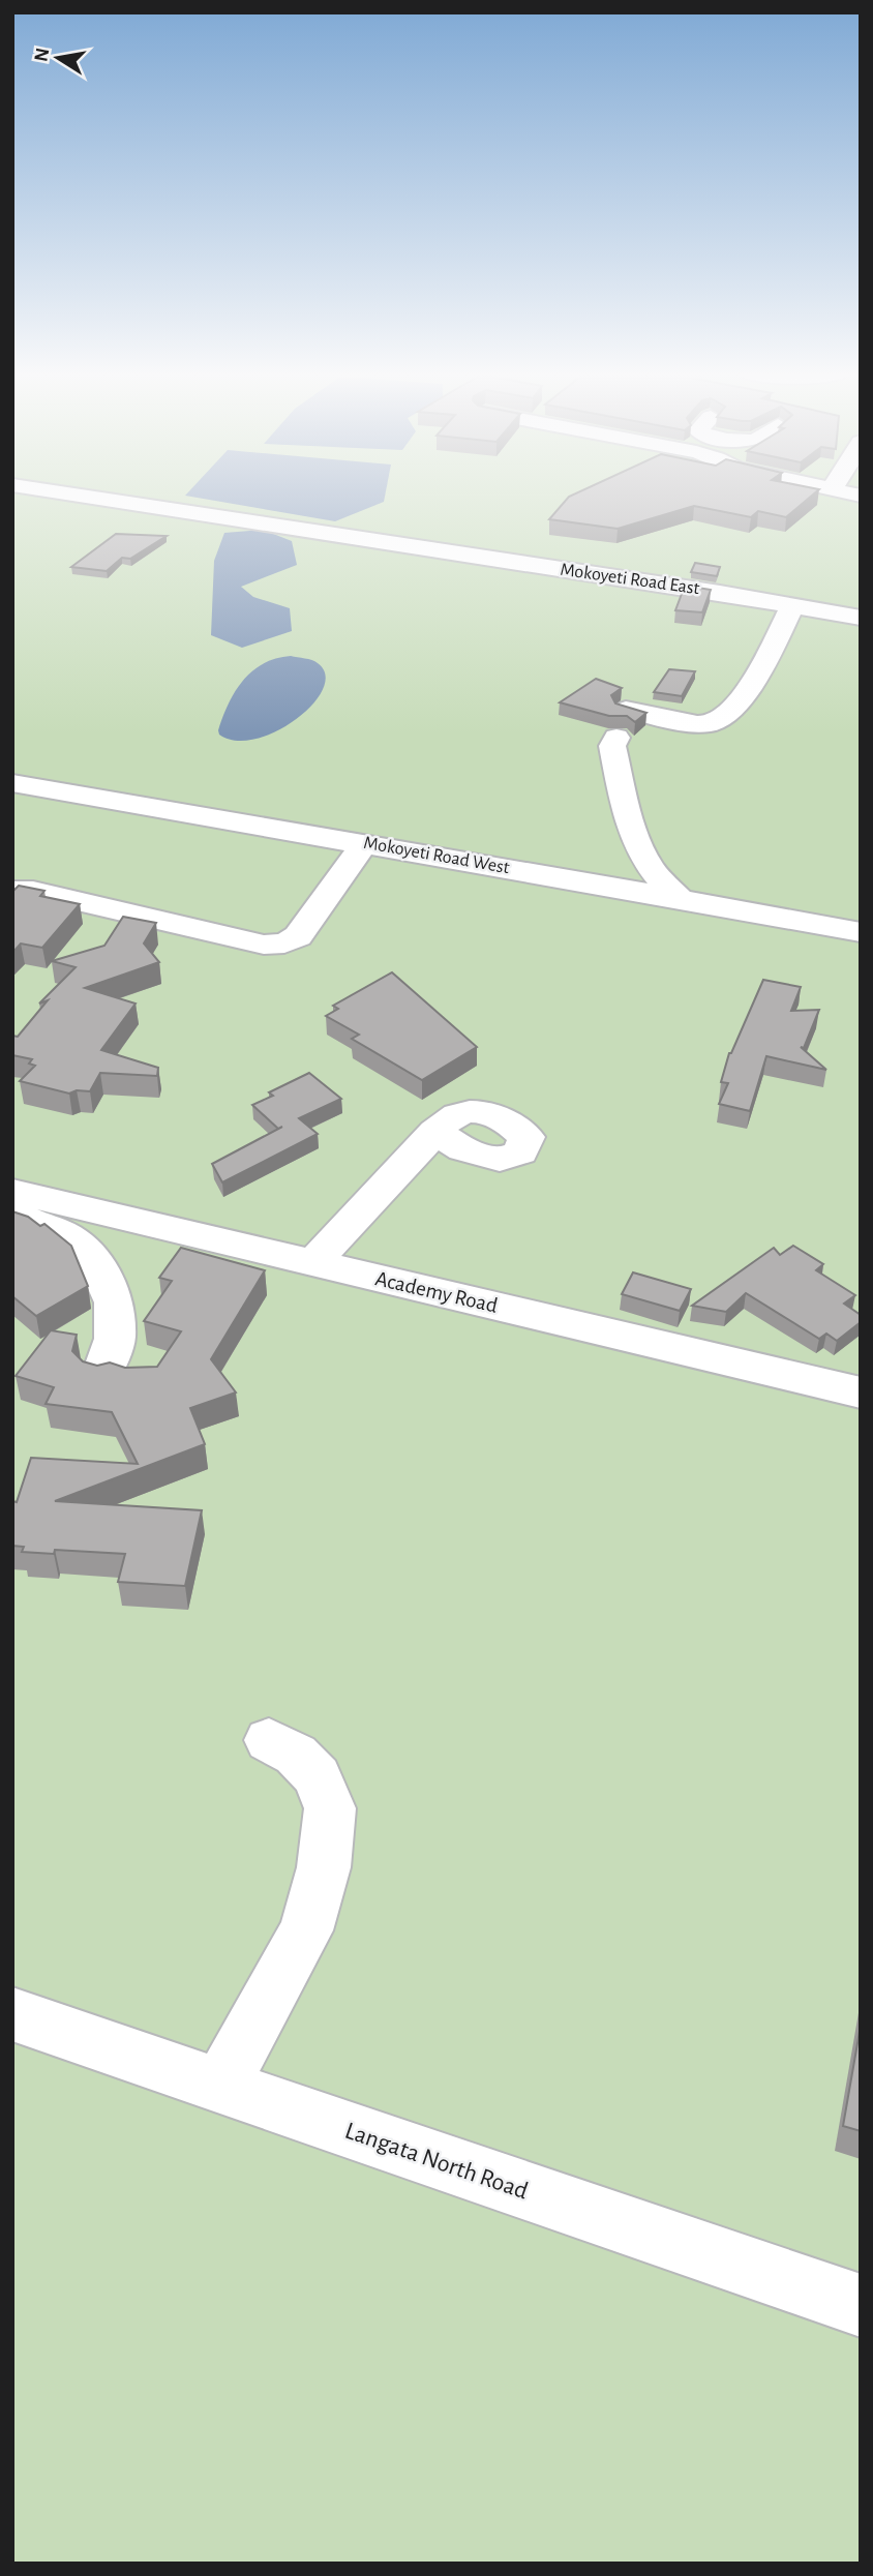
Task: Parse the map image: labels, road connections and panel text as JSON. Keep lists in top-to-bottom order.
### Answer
{
  "streets": {
    "street": [
      "Mokoyeti Road East",
      "Mokoyeti Road West",
      "Academy Road",
      "Langata North Road"
    ]
  },
  "north": "left"
}
